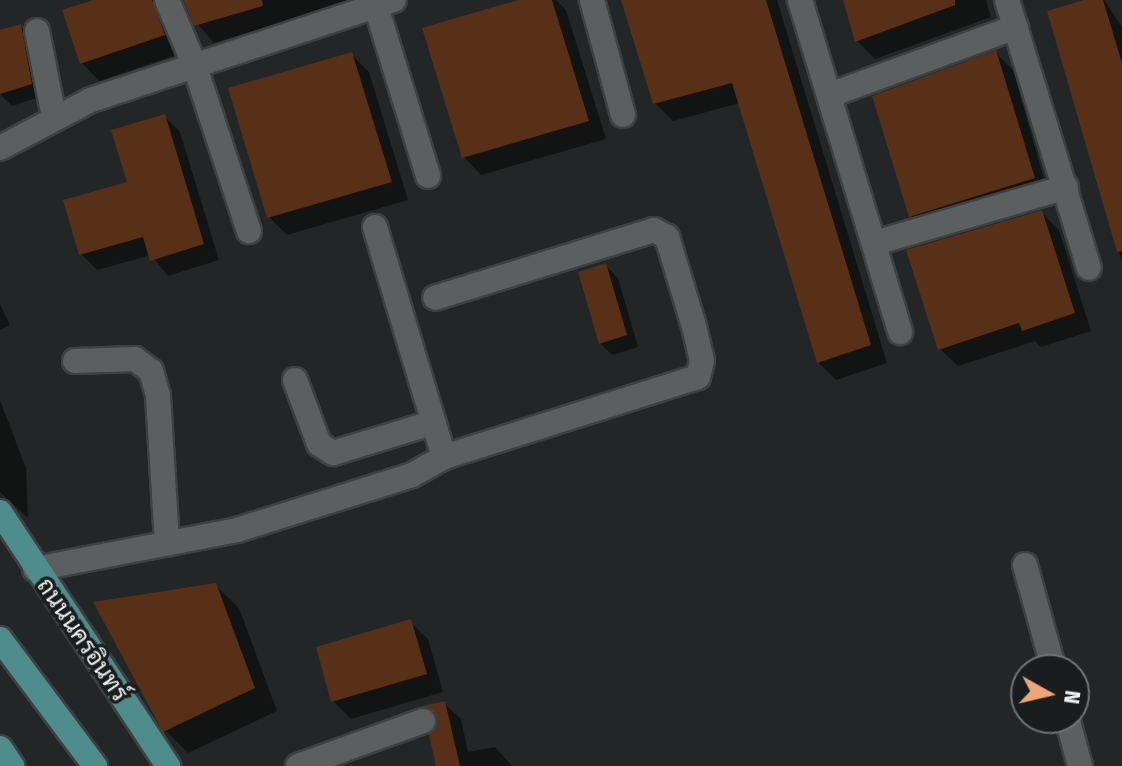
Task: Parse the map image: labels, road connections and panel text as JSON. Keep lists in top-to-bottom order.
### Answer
{
  "streets": {
    "main road": ["ถนนนครอินทร์"]
  },
  "north": "right"
}
